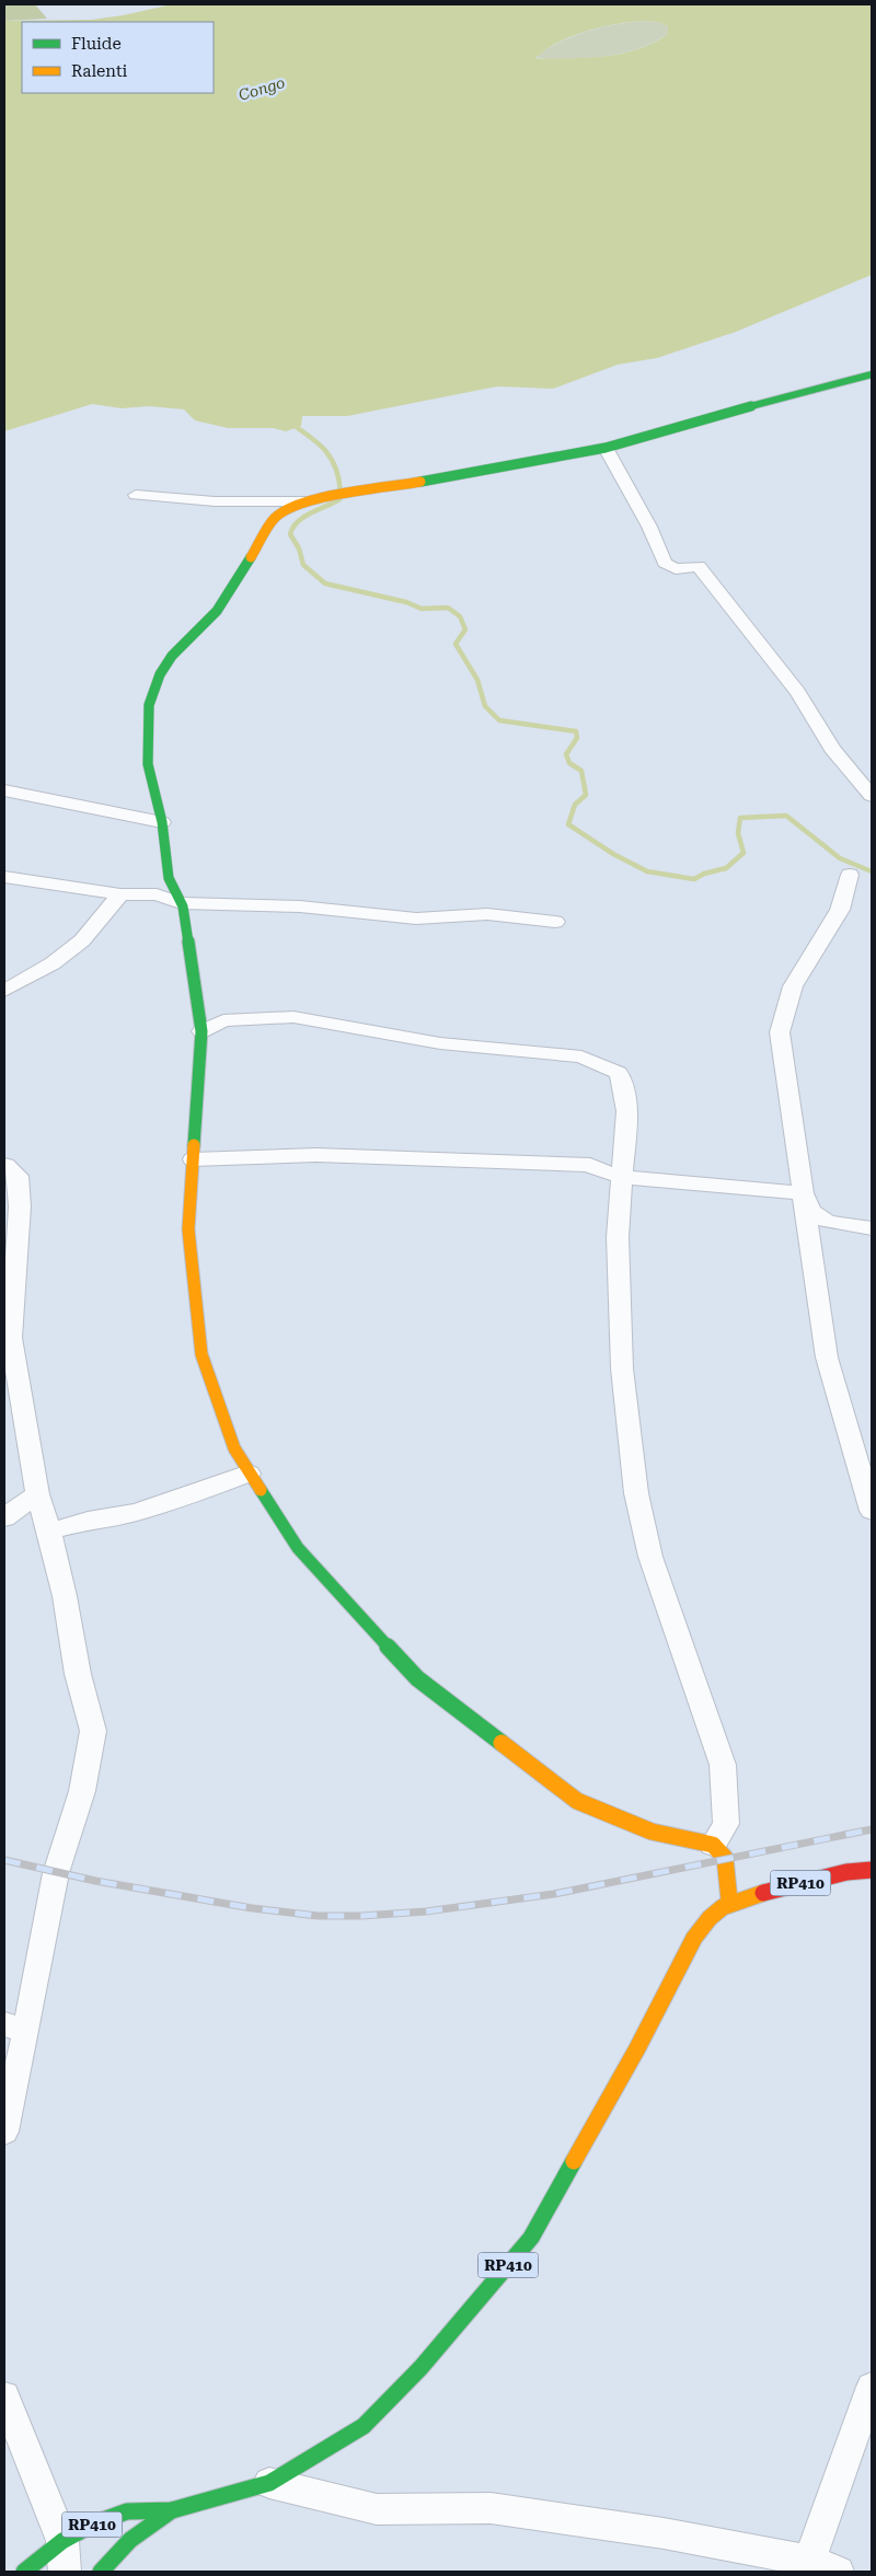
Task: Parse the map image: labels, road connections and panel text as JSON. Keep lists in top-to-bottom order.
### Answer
{
  "streets": {
    "street": ["RP410"]
  },
  "water": ["Congo"],
  "legend": ["Fluide", "Ralenti"]
}
